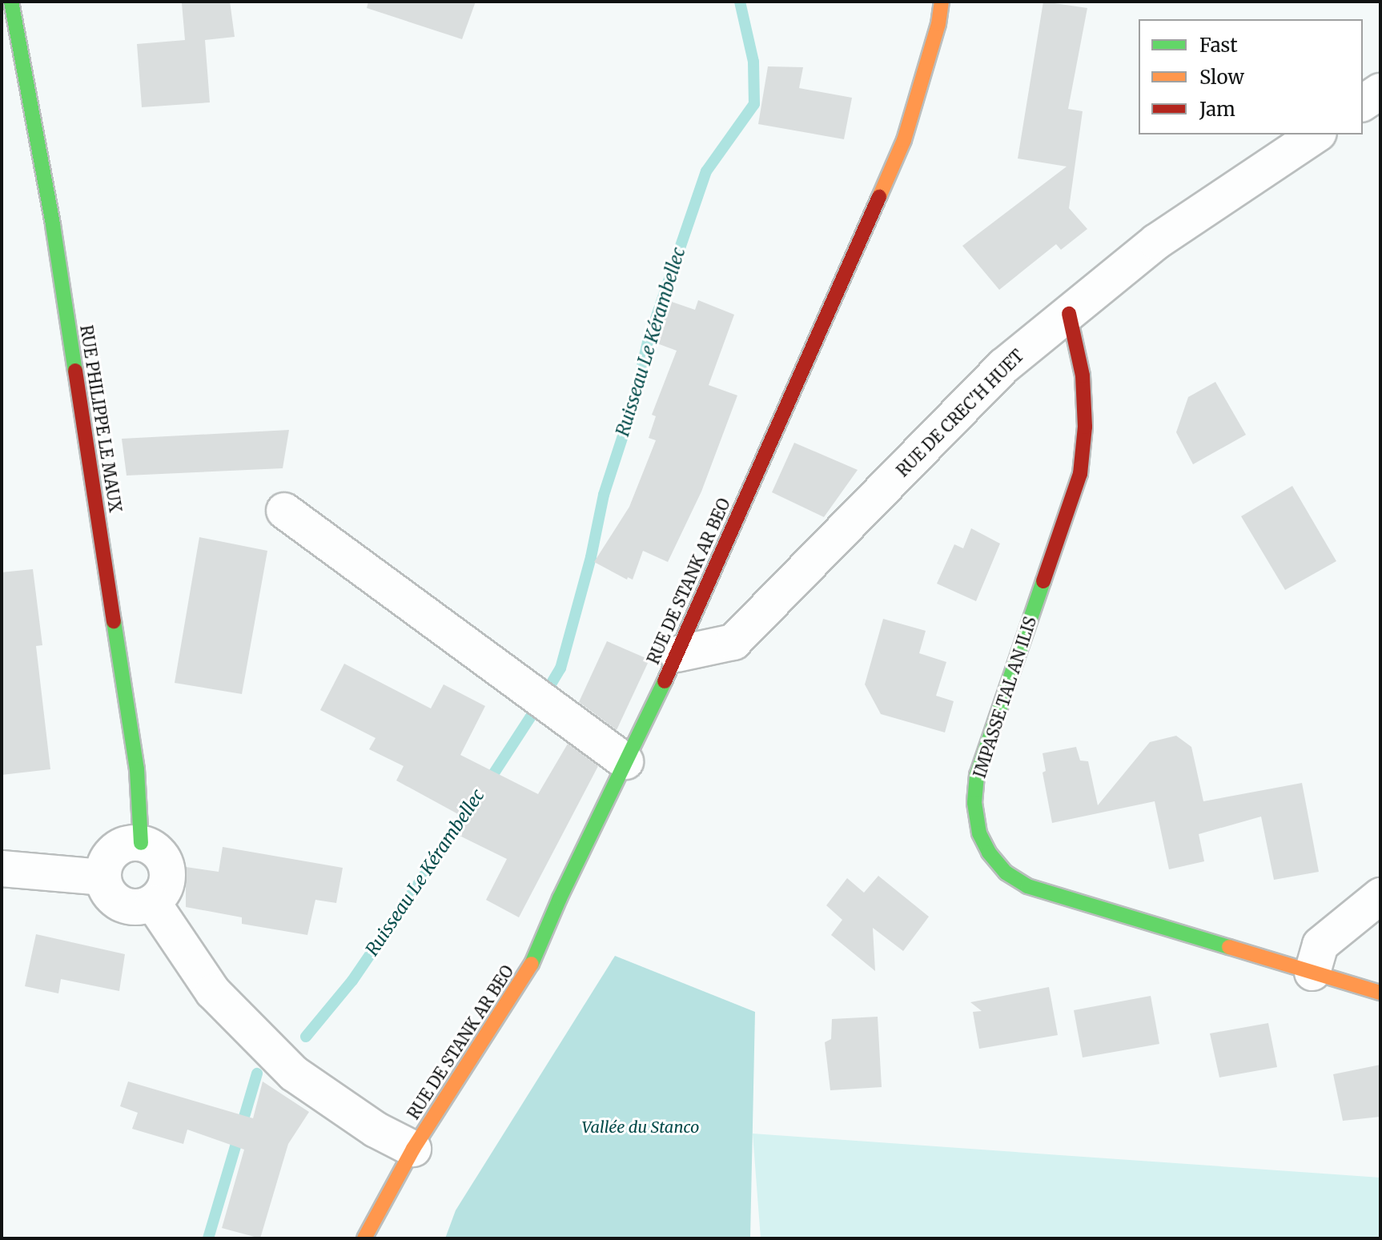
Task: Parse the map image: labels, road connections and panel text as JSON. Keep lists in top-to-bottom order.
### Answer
{
  "streets": {
    "street": [
      "RUE DE CREC'H HUET",
      "RUE PHILIPPE LE MAUX",
      "RUE DE STANK AR BEO",
      "IMPASSE TAL AN ILIS"
    ]
  },
  "crossings": [
    ["RUE DE CREC'H HUET", "RUE DE STANK AR BEO"],
    ["RUE DE CREC'H HUET", "IMPASSE TAL AN ILIS"]
  ],
  "water": ["Ruisseau Le Kérambellec"],
  "parks": ["Vallée du Stanco"],
  "legend": ["Fast", "Slow", "Jam"]
}
